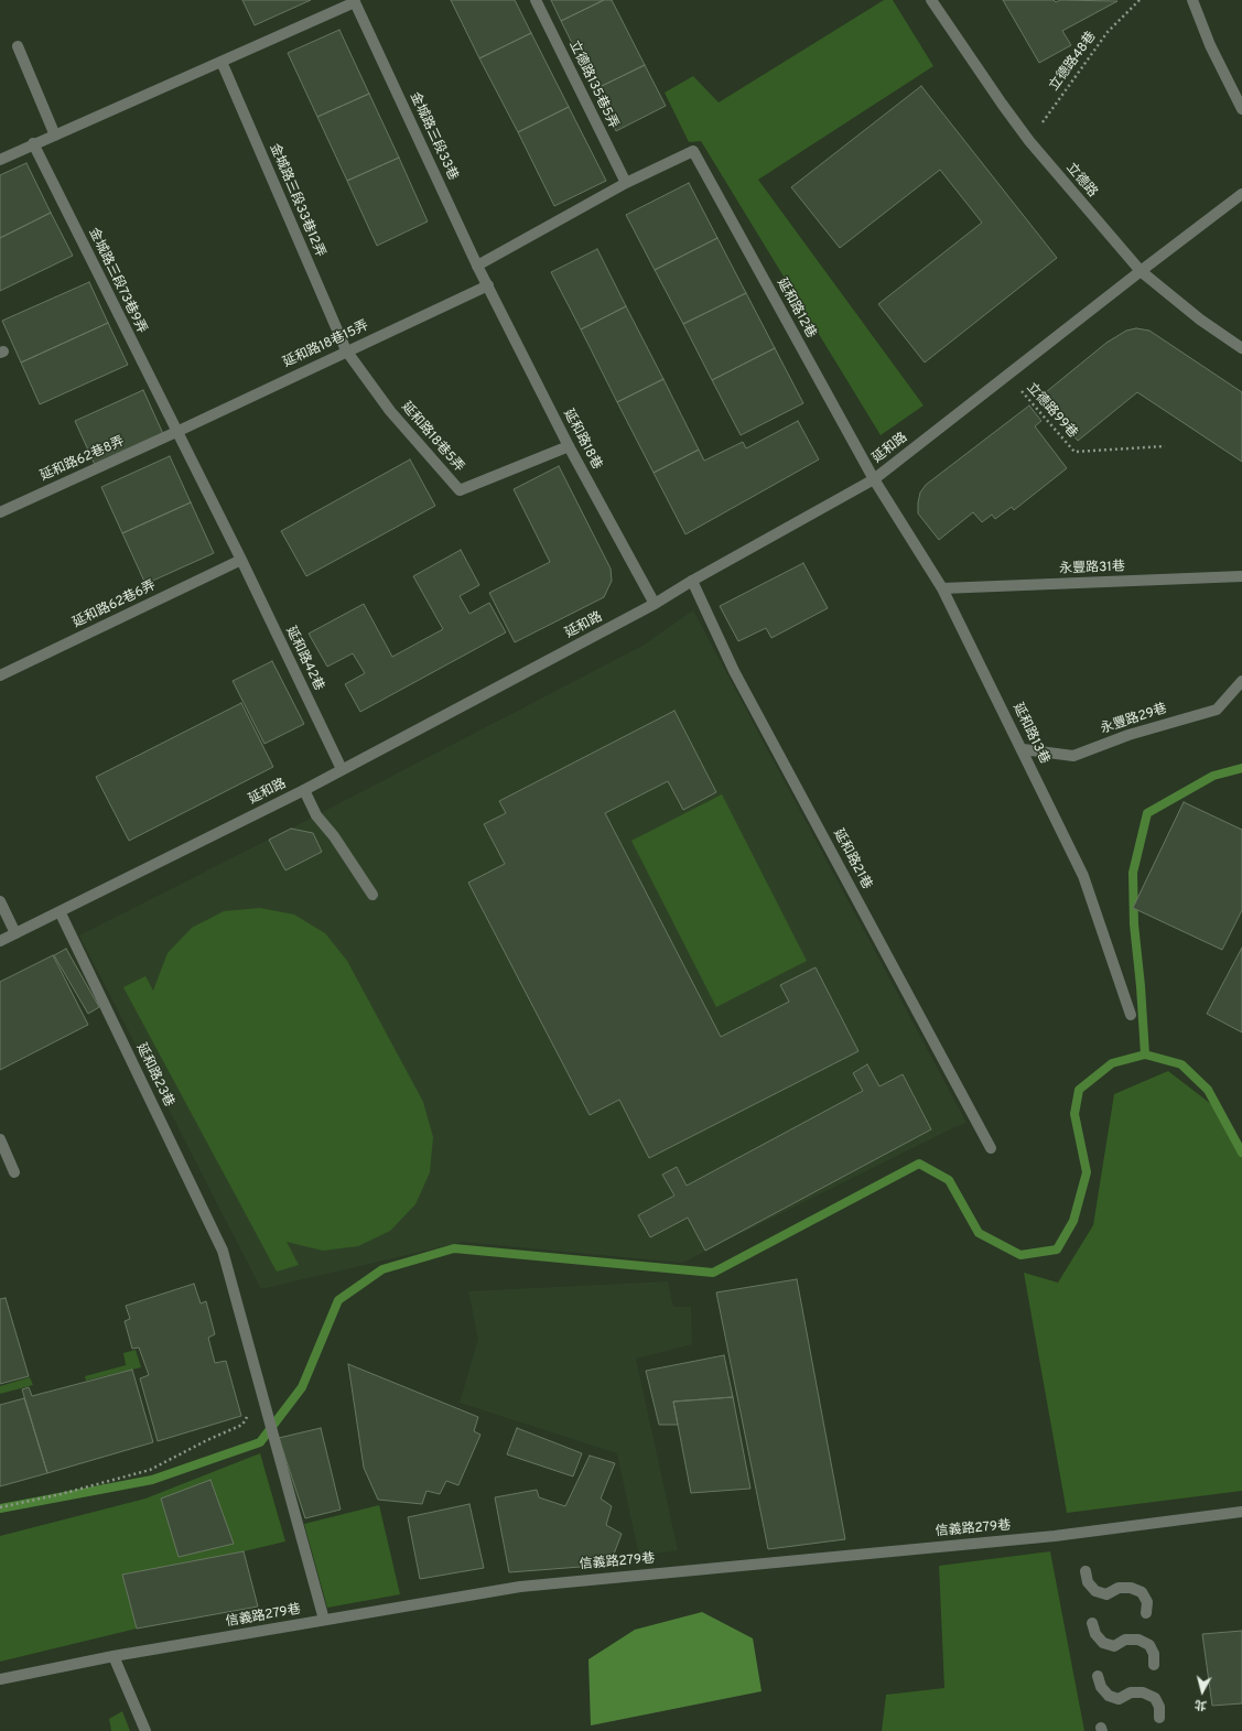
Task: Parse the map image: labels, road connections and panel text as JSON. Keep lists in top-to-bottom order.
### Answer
{
  "streets": {
    "street": [
      "立德路135巷5弄",
      "金城路三段33巷",
      "立德路",
      "金城路三段33巷12弄",
      "金城路三段73巷9弄",
      "延和路12巷",
      "延和路18巷15弄",
      "延和路18巷5弄",
      "延和路18巷",
      "延和路",
      "延和路62巷8弄",
      "永豐路31巷",
      "延和路62巷6弄",
      "延和路42巷",
      "永豐路29巷",
      "延和路13巷",
      "延和路21巷",
      "延和路23巷",
      "信義路279巷"
    ],
    "path": ["立德路48巷", "立德路99巷"]
  },
  "crossings": [
    ["立德路48巷", "立德路"],
    ["立德路135巷5弄", "延和路12巷"],
    ["金城路三段33巷", "延和路18巷15弄"],
    ["金城路三段33巷", "延和路18巷"],
    ["立德路", "延和路"],
    ["金城路三段33巷12弄", "延和路18巷15弄"],
    ["金城路三段33巷12弄", "延和路18巷5弄"],
    ["金城路三段73巷9弄", "延和路18巷15弄"],
    ["金城路三段73巷9弄", "延和路62巷8弄"],
    ["金城路三段73巷9弄", "延和路62巷6弄"],
    ["金城路三段73巷9弄", "延和路42巷"],
    ["延和路12巷", "延和路"],
    ["延和路12巷", "延和路13巷"],
    ["延和路18巷15弄", "延和路18巷5弄"],
    ["延和路18巷15弄", "延和路18巷"],
    ["延和路18巷15弄", "延和路62巷8弄"],
    ["立德路99巷", "延和路"],
    ["延和路18巷5弄", "延和路18巷"],
    ["延和路18巷", "延和路"],
    ["延和路", "延和路42巷"],
    ["延和路", "延和路13巷"],
    ["延和路", "延和路21巷"],
    ["延和路", "延和路23巷"],
    ["永豐路31巷", "延和路13巷"],
    ["延和路62巷6弄", "延和路42巷"],
    ["永豐路29巷", "延和路13巷"],
    ["延和路23巷", "信義路279巷"]
  ],
  "north": "bottom"
}
